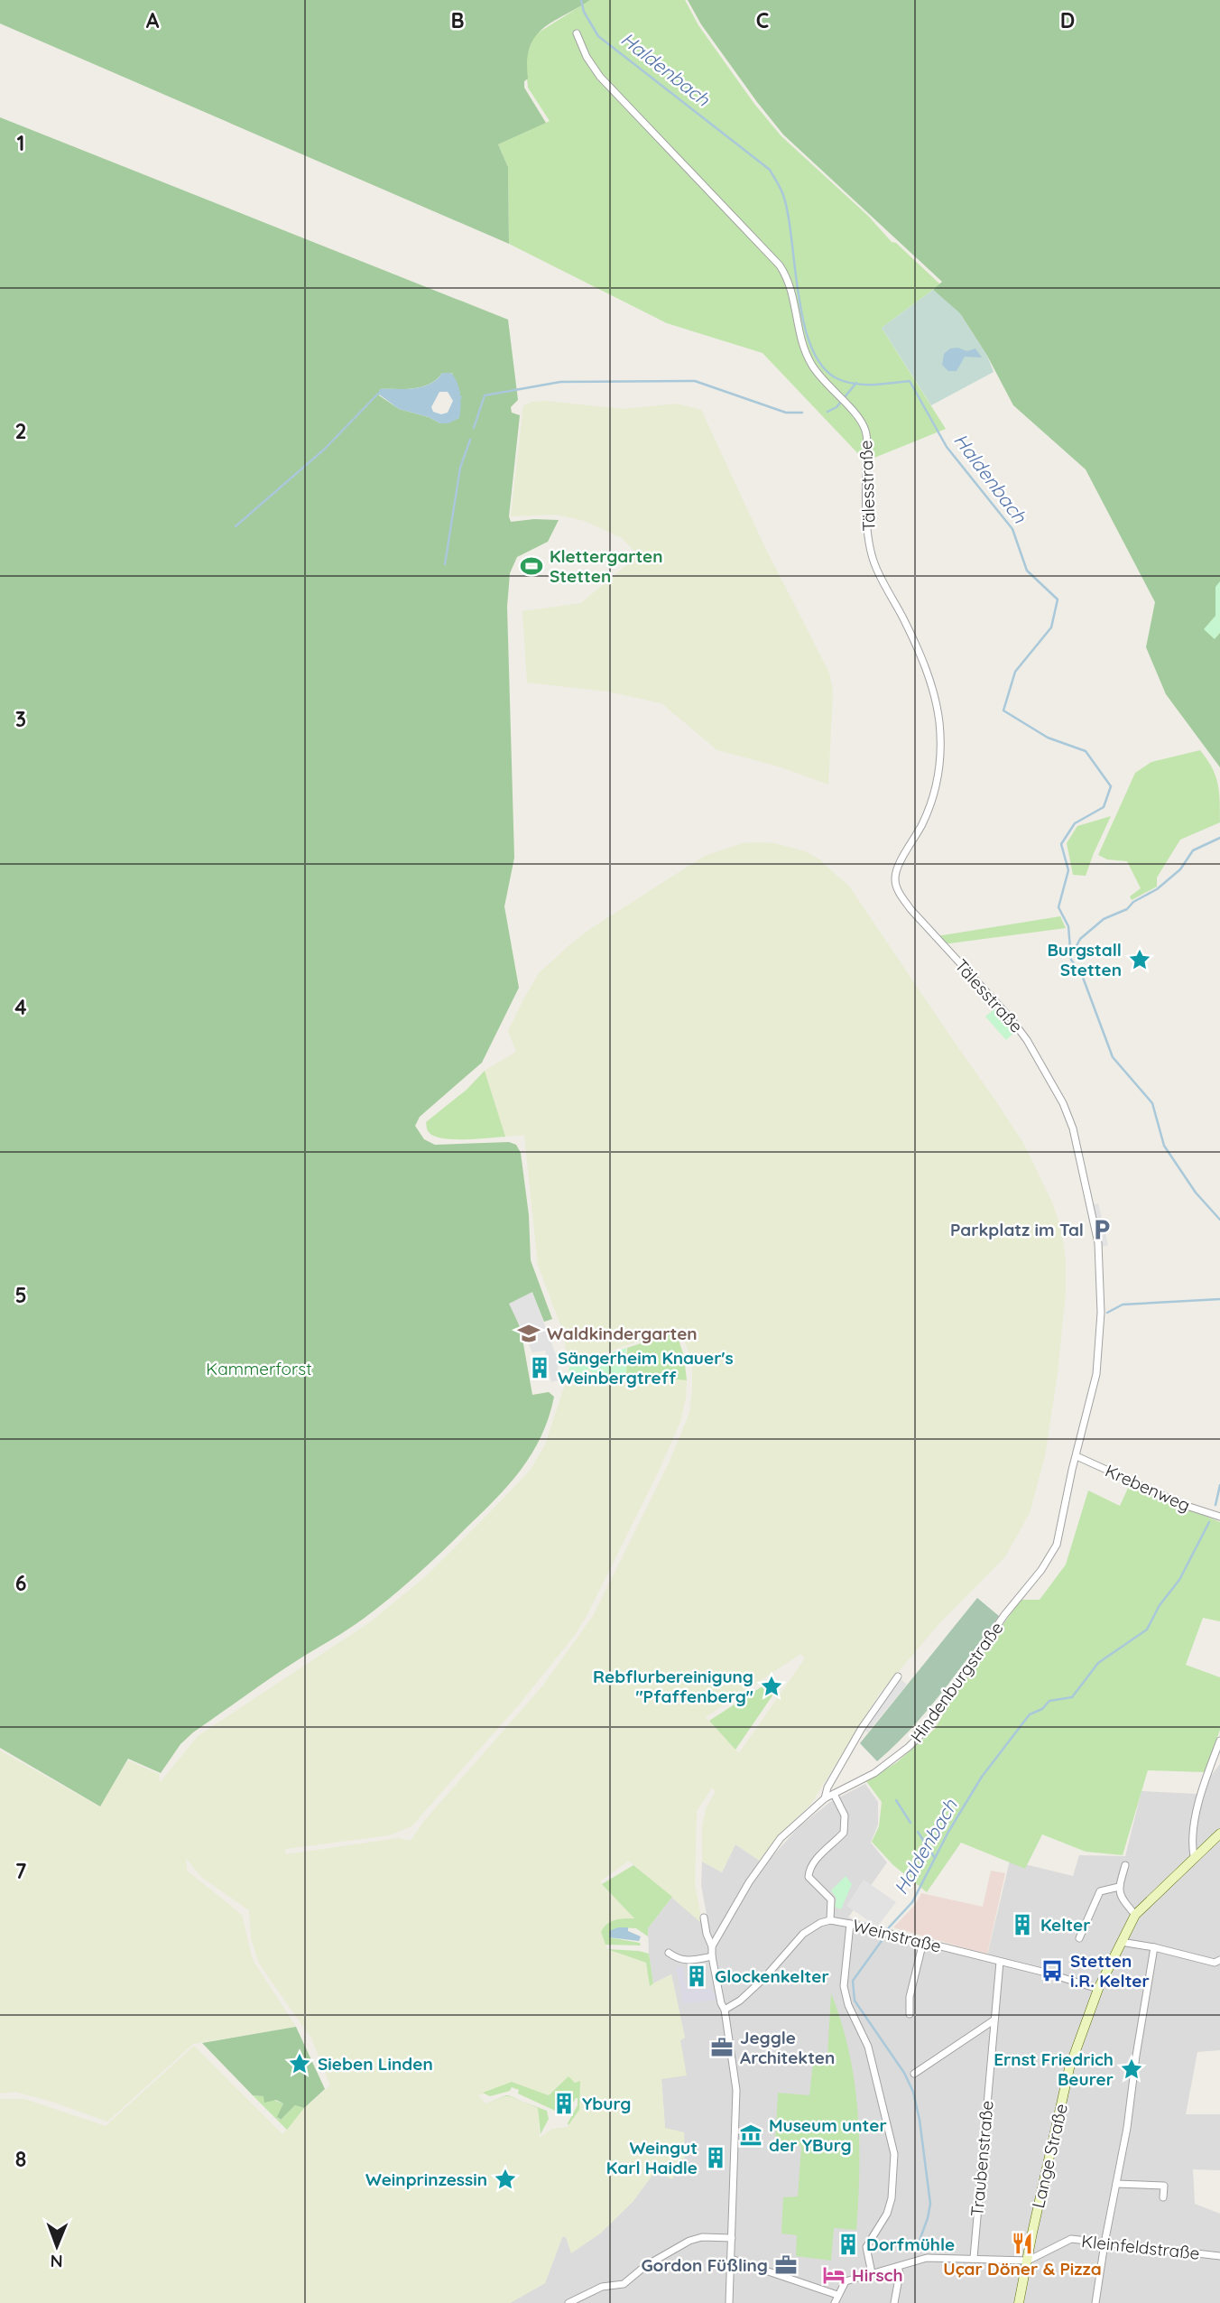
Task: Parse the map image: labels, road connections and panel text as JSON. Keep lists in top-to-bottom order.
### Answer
{
  "streets": {
    "main road": ["Lange Straße"],
    "street": [
      "Tälesstraße",
      "Krebenweg",
      "Hindenburgstraße",
      "Weinstraße",
      "Traubenstraße",
      "Kleinfeldstraße"
    ]
  },
  "crossings": [
    ["Tälesstraße", "Krebenweg"],
    ["Tälesstraße", "Hindenburgstraße"],
    ["Weinstraße", "Lange Straße"],
    ["Weinstraße", "Traubenstraße"],
    ["Lange Straße", "Kleinfeldstraße"]
  ],
  "water": ["Haldenbach"],
  "parks": ["Kammerforst"],
  "places": {
    "sports": ["Klettergarten Stetten"],
    "place": [
      "Burgstall Stetten",
      "Rebflurbereinigung \"Pfaffenberg\"",
      "Sieben Linden",
      "Ernst Friedrich Beurer",
      "Weinprinzessin"
    ],
    "parking": ["Parkplatz im Tal"],
    "school or university": ["Waldkindergarten"],
    "building": [
      "Sängerheim Knauer's Weinbergtreff",
      "Kelter",
      "Glockenkelter",
      "Yburg",
      "Weingut Karl Haidle",
      "Dorfmühle"
    ],
    "bus stop": ["Stetten i.R. Kelter"],
    "office": ["Jeggle Architekten", "Gordon Füßling"],
    "museum": ["Museum unter der YBurg"],
    "restaurant": ["Uçar Döner & Pizza"],
    "hotel": ["Hirsch"]
  },
  "north": "bottom",
  "grid": {
    "columns": [
      "A",
      "B",
      "C",
      "D"
    ],
    "rows": [
      "1",
      "2",
      "3",
      "4",
      "5",
      "6",
      "7",
      "8"
    ]
  }
}
